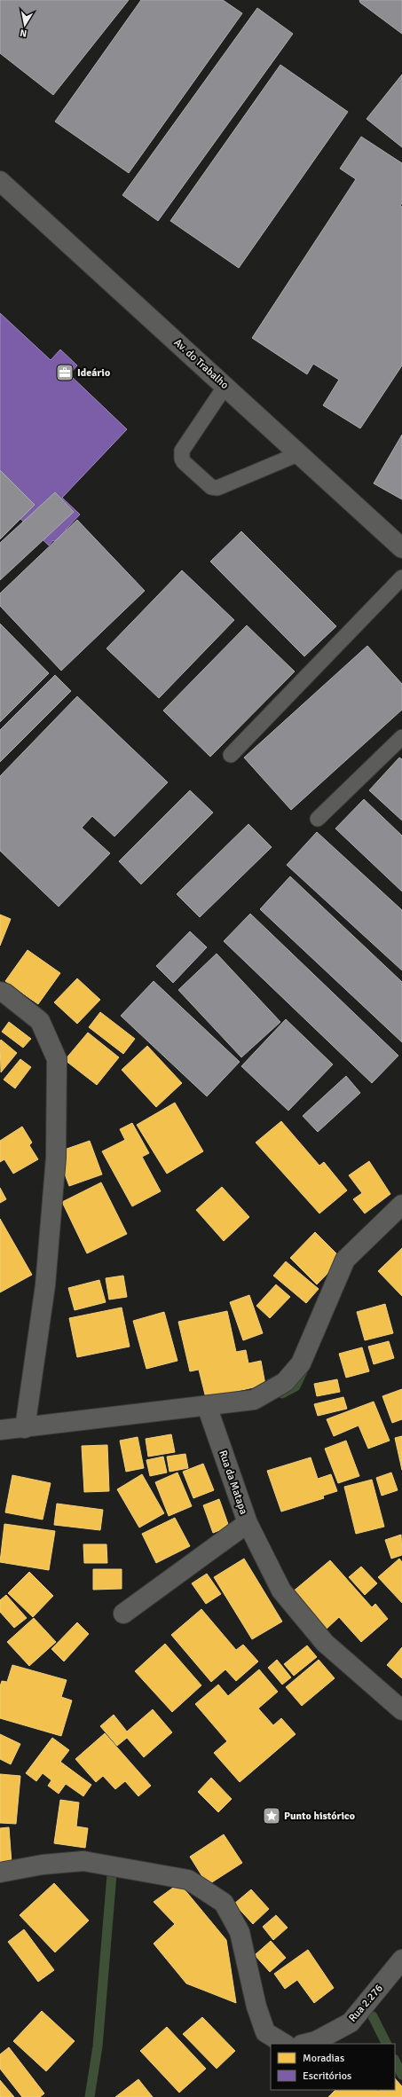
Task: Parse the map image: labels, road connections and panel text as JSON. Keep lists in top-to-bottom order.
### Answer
{
  "streets": {
    "street": ["Av. do Trabalho", "Rua da Matapa", "Rua 2.276"]
  },
  "places": {
    "office": ["Ideário"],
    "place": ["Punto histórico"]
  },
  "legend": ["Moradias", "Escritórios"],
  "north": "bottom"
}
